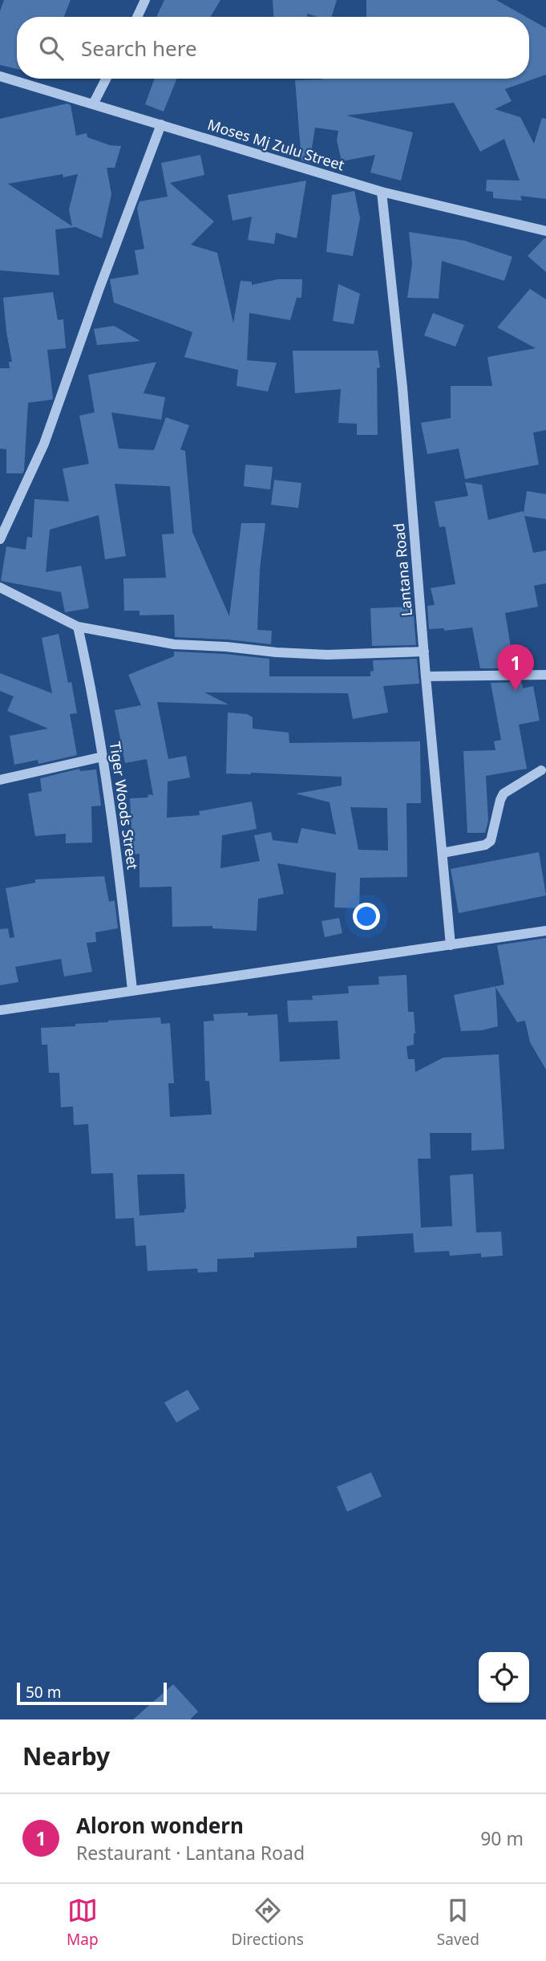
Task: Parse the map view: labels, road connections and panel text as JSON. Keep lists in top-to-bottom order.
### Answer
{
  "streets": {
    "street": ["Moses Mj Zulu Street", "Lantana Road", "Tiger Woods Street"]
  },
  "crossings": [
    ["Moses Mj Zulu Street", "Lantana Road"]
  ],
  "scale_bar": "50 m",
  "page": {
    "search": "Search here",
    "pins": "1",
    "scale": "50 m",
    "heading": "Nearby",
    "list": [
      {
        "mark": "1",
        "name": "Aloron wondern",
        "note": "Restaurant · Lantana Road",
        "value": "90 m"
      }
    ],
    "nav": ["Map", "Directions", "Saved"]
  }
}
